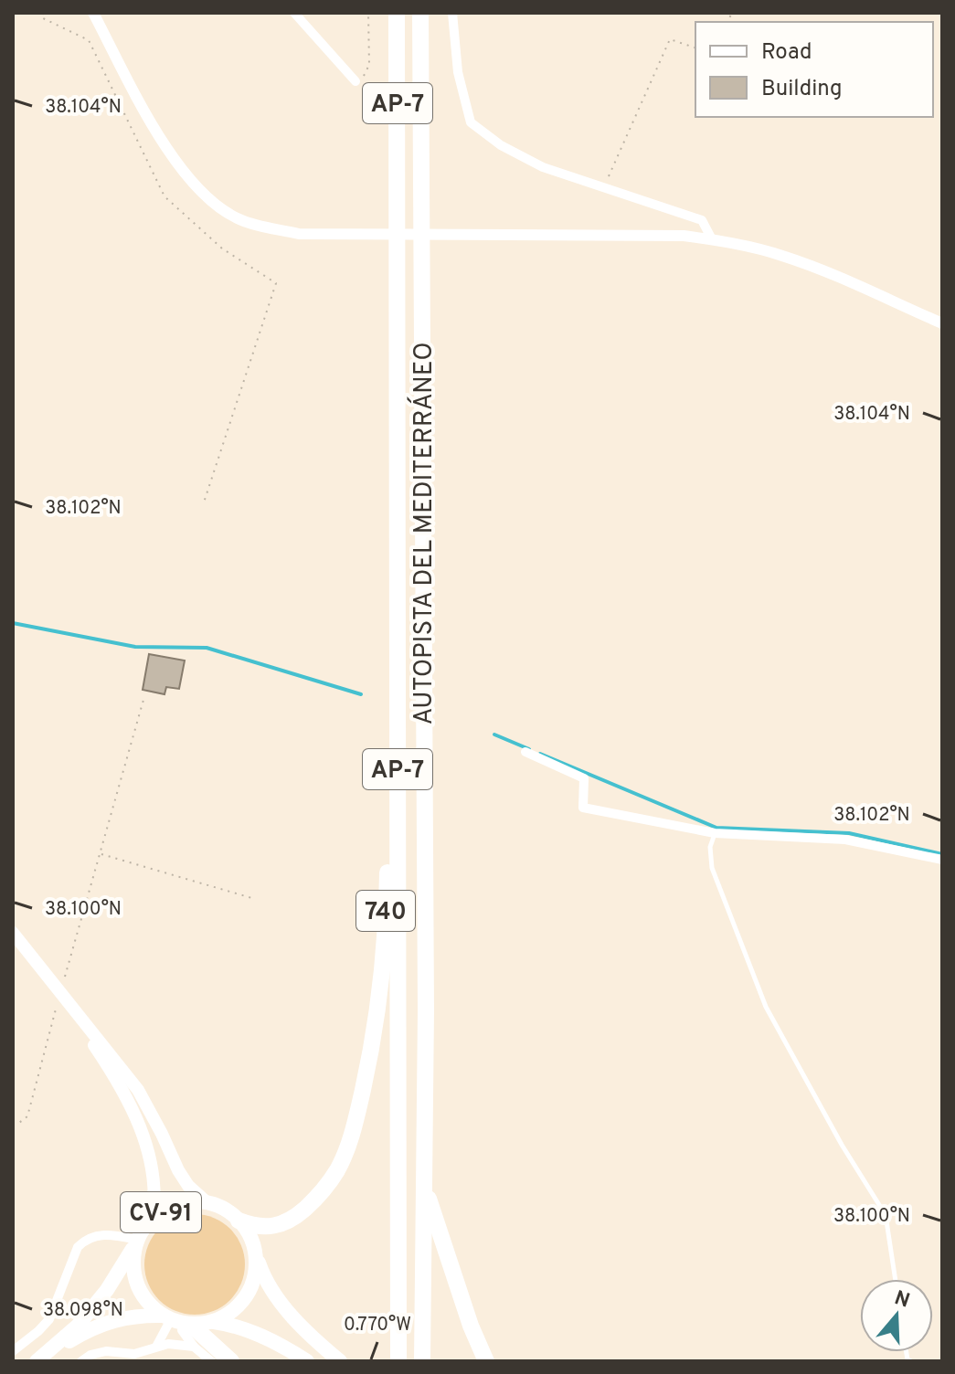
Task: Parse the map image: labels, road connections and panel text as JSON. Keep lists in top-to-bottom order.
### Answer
{
  "streets": {
    "highway": ["AP-7", "AUTOPISTA DEL MEDITERRÁNEO", "740"],
    "main road": ["CV-91"]
  },
  "crossings": [
    ["AUTOPISTA DEL MEDITERRÁNEO", "740"],
    ["740", "CV-91"]
  ],
  "legend": ["Road", "Building"],
  "north": "top",
  "coordinates": [
    "38.104°N",
    "38.102°N",
    "38.100°N",
    "38.098°N",
    "0.770°W"
  ]
}
